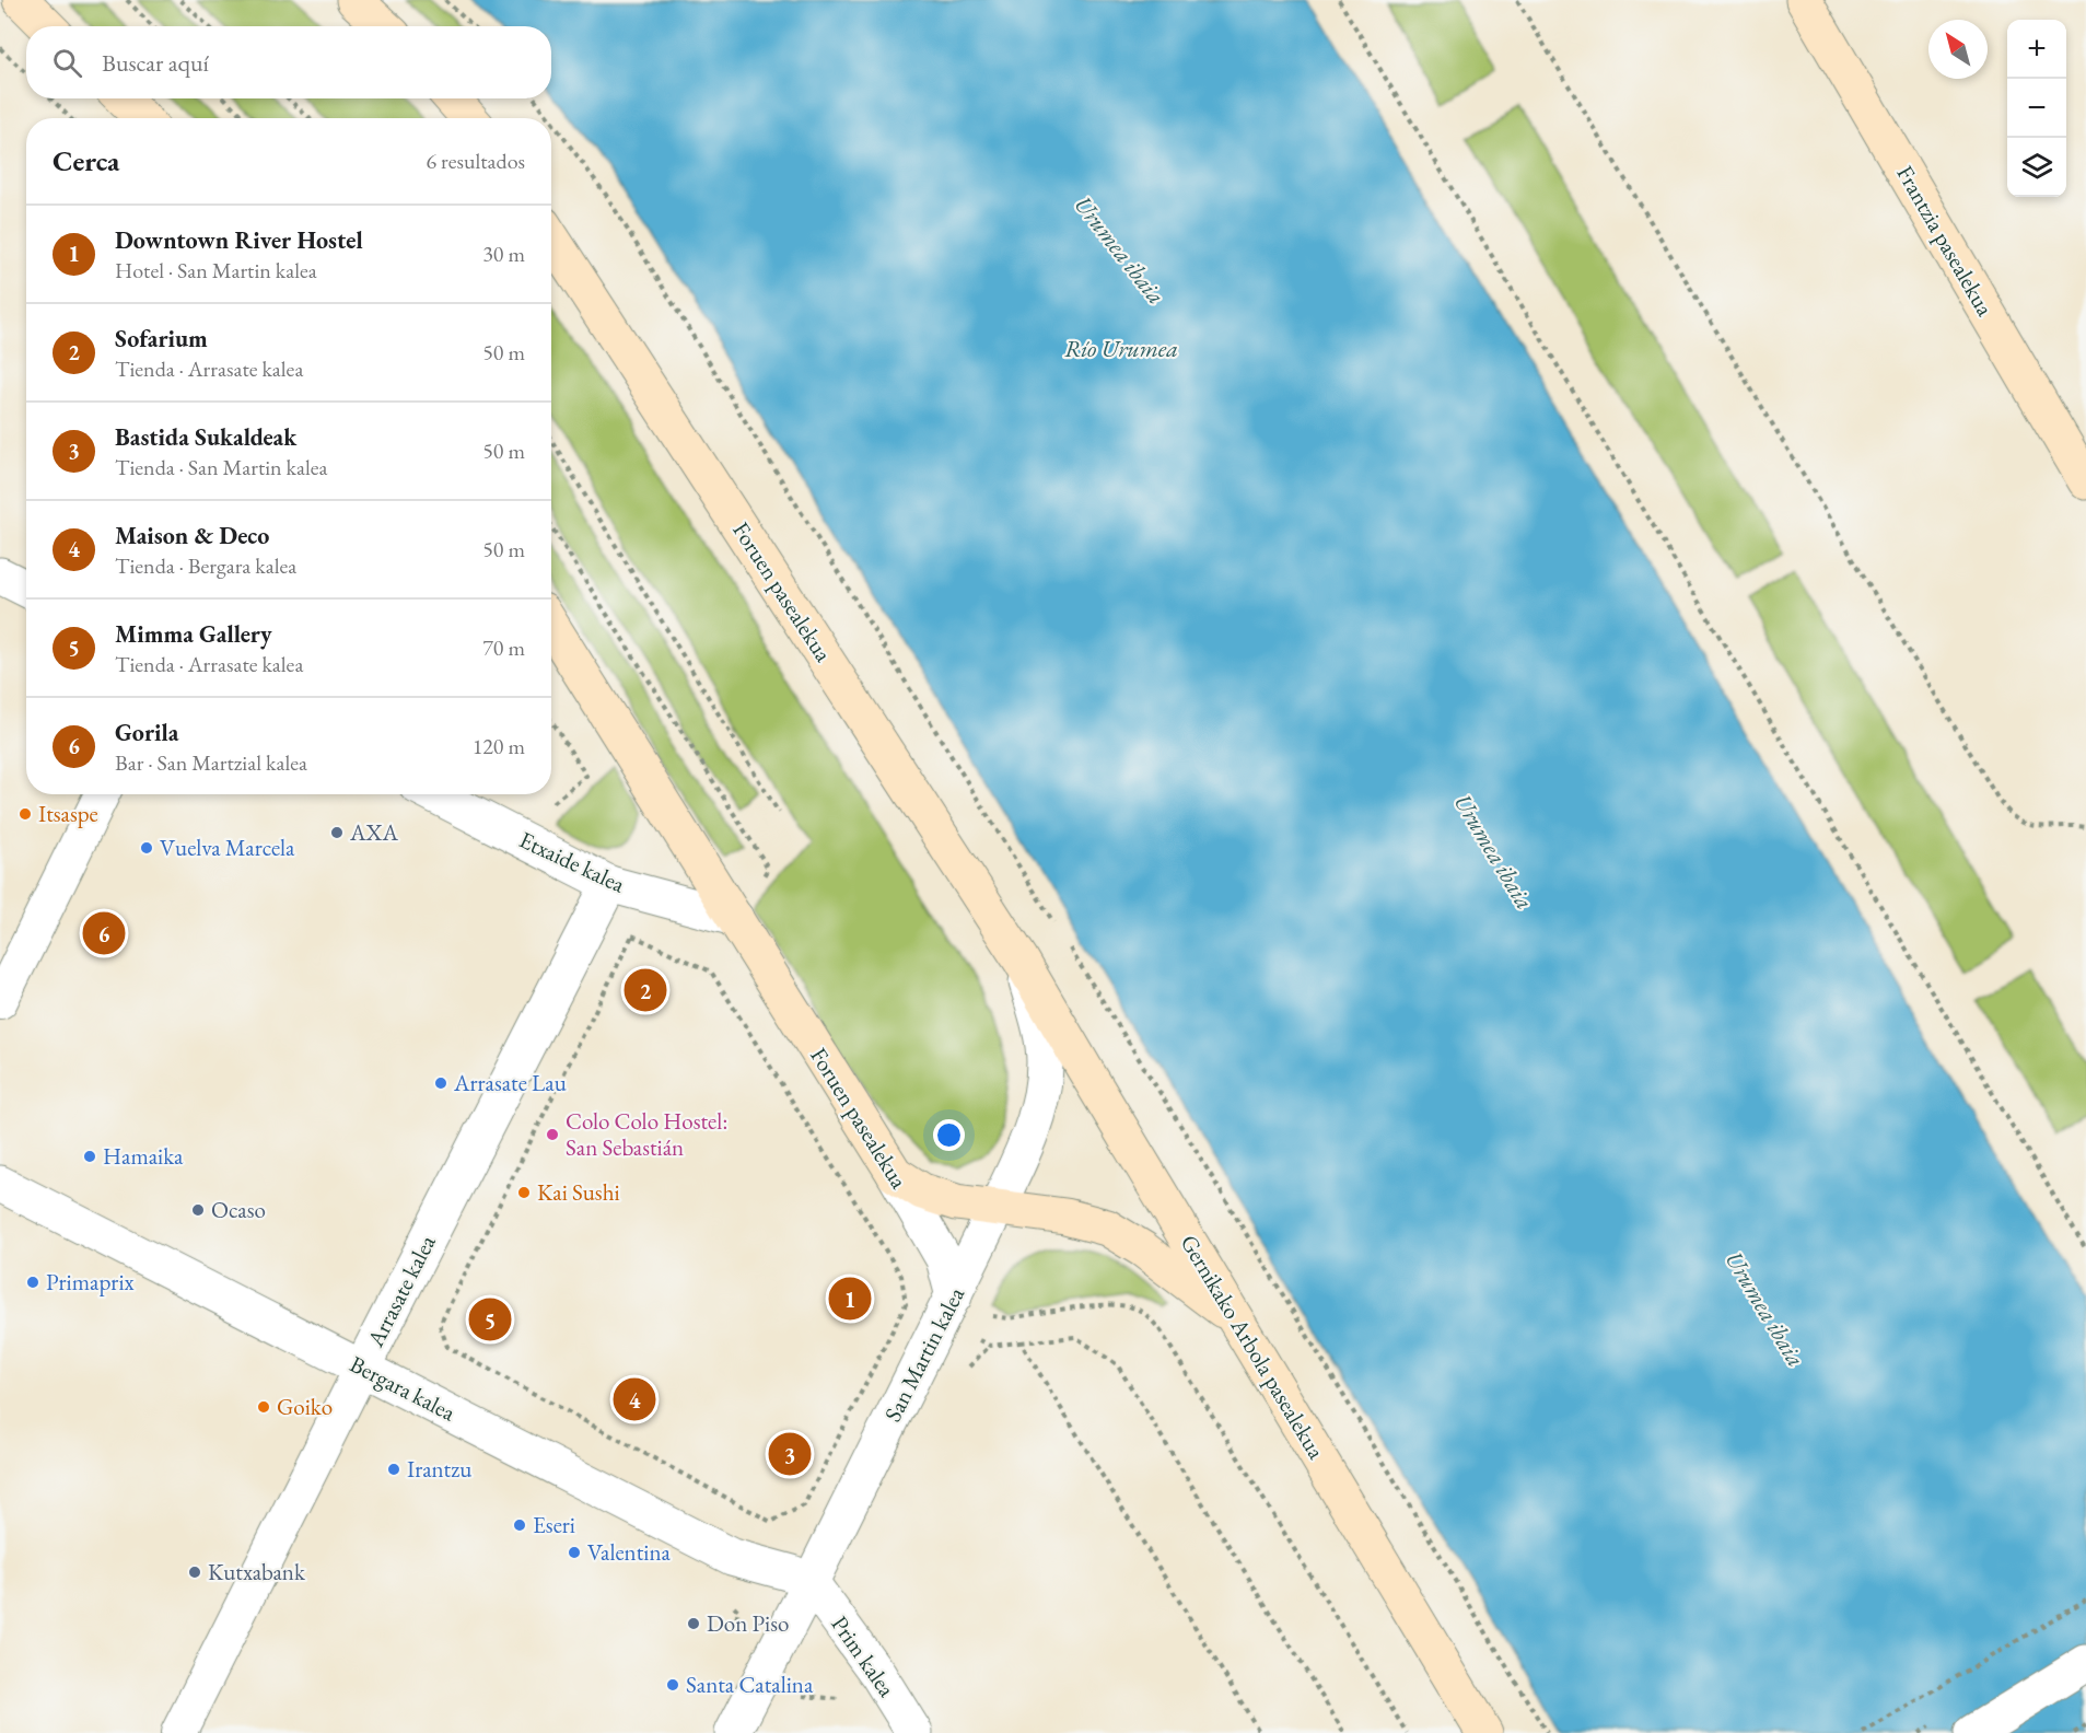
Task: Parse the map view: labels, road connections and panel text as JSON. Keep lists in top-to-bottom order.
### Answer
{
  "streets": {
    "main road": ["Frantzia pasealekua", "Foruen pasealekua", "Gernikako Arbola pasealekua"],
    "street": [
      "Etxaide kalea",
      "Arrasate kalea",
      "San Martin kalea",
      "Bergara kalea",
      "Prim kalea"
    ]
  },
  "crossings": [
    ["Foruen pasealekua", "Etxaide kalea"],
    ["Foruen pasealekua", "Gernikako Arbola pasealekua"],
    ["Foruen pasealekua", "San Martin kalea"],
    ["Etxaide kalea", "Arrasate kalea"],
    ["Arrasate kalea", "Bergara kalea"],
    ["Gernikako Arbola pasealekua", "San Martin kalea"],
    ["San Martin kalea", "Bergara kalea"],
    ["San Martin kalea", "Prim kalea"],
    ["Bergara kalea", "Prim kalea"]
  ],
  "water": ["Urumea ibaia", "Río Urumea"],
  "places": [
    "Itsaspe",
    "AXA",
    "Vuelva Marcela",
    "Arrasate Lau",
    "Colo Colo Hostel: San Sebastián",
    "Hamaika",
    "Kai Sushi",
    "Ocaso",
    "Primaprix",
    "Goiko",
    "Irantzu",
    "Eseri",
    "Valentina",
    "Kutxabank",
    "Don Piso",
    "Santa Catalina"
  ],
  "north": "top left",
  "page": {
    "map_buttons": ["+", "−"],
    "search": "Buscar aquí",
    "heading": ["Cerca", "6 resultados"],
    "list": [
      {
        "mark": "1",
        "name": "Downtown River Hostel",
        "note": "Hotel · San Martin kalea",
        "value": "30 m"
      },
      {
        "mark": "2",
        "name": "Sofarium",
        "note": "Tienda · Arrasate kalea",
        "value": "50 m"
      },
      {
        "mark": "3",
        "name": "Bastida Sukaldeak",
        "note": "Tienda · San Martin kalea",
        "value": "50 m"
      },
      {
        "mark": "4",
        "name": "Maison & Deco",
        "note": "Tienda · Bergara kalea",
        "value": "50 m"
      },
      {
        "mark": "5",
        "name": "Mimma Gallery",
        "note": "Tienda · Arrasate kalea",
        "value": "70 m"
      },
      {
        "mark": "6",
        "name": "Gorila",
        "note": "Bar · San Martzial kalea",
        "value": "120 m"
      }
    ],
    "pins": [
      "6",
      "2",
      "1",
      "5",
      "4",
      "3"
    ]
  }
}
